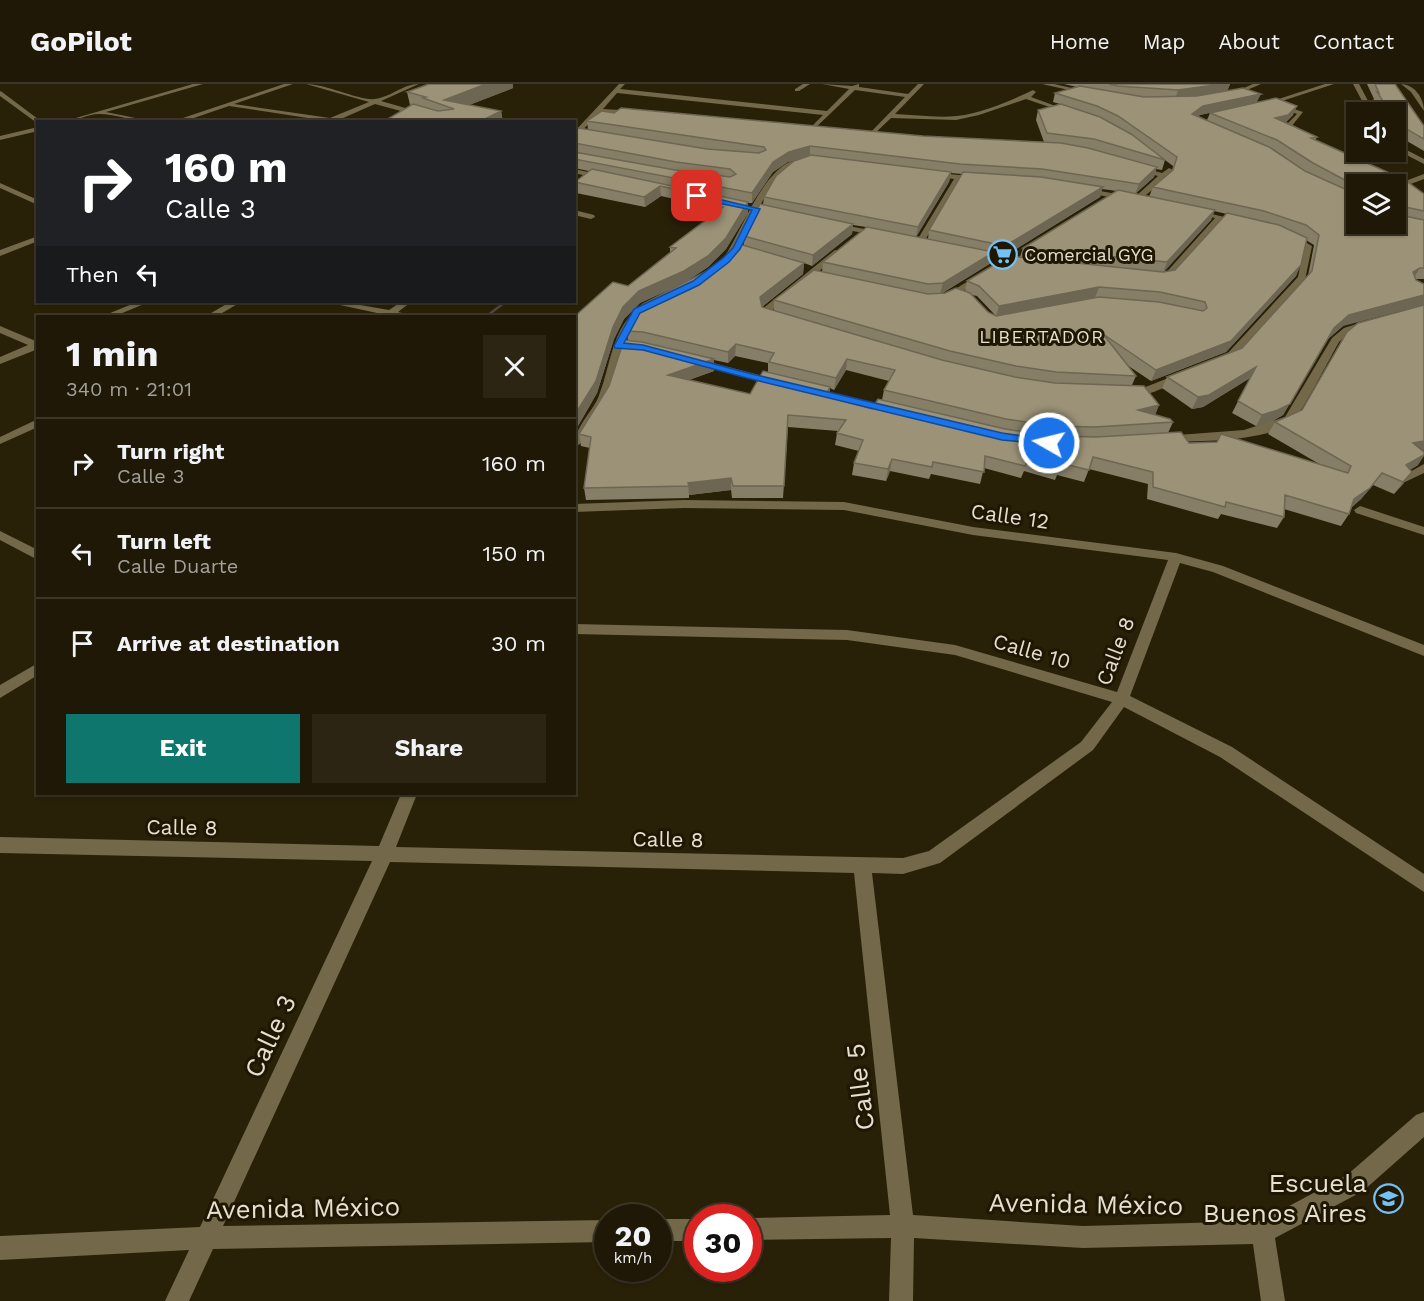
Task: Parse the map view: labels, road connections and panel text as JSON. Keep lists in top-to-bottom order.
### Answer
{
  "streets": {
    "street": [
      "Calle 12",
      "Calle 10",
      "Calle 8",
      "Calle 3",
      "Calle 5",
      "Avenida México"
    ]
  },
  "crossings": [
    ["Calle 12", "Calle 8"],
    ["Calle 10", "Calle 8"],
    ["Calle 8", "Calle 3"],
    ["Calle 8", "Calle 5"],
    ["Calle 3", "Avenida México"],
    ["Calle 5", "Avenida México"]
  ],
  "districts": ["LIBERTADOR"],
  "places": {
    "supermarket": ["Comercial GYG"],
    "school or university": ["Escuela Buenos Aires"]
  },
  "page": {
    "header": "GoPilot",
    "nav": [
      "Home",
      "Map",
      "About",
      "Contact"
    ],
    "turn": ["160 m", "Calle 3"],
    "then": "Then",
    "heading": ["1 min", "340 m · 21:01"],
    "list": [
      {
        "name": "Turn right",
        "note": "Calle 3",
        "value": "160 m"
      },
      {
        "name": "Turn left",
        "note": "Calle Duarte",
        "value": "150 m"
      },
      {
        "name": "Arrive at destination",
        "value": "30 m"
      }
    ],
    "buttons": ["Exit", "Share"],
    "speed": "20 km/h",
    "limit": "30"
  }
}
